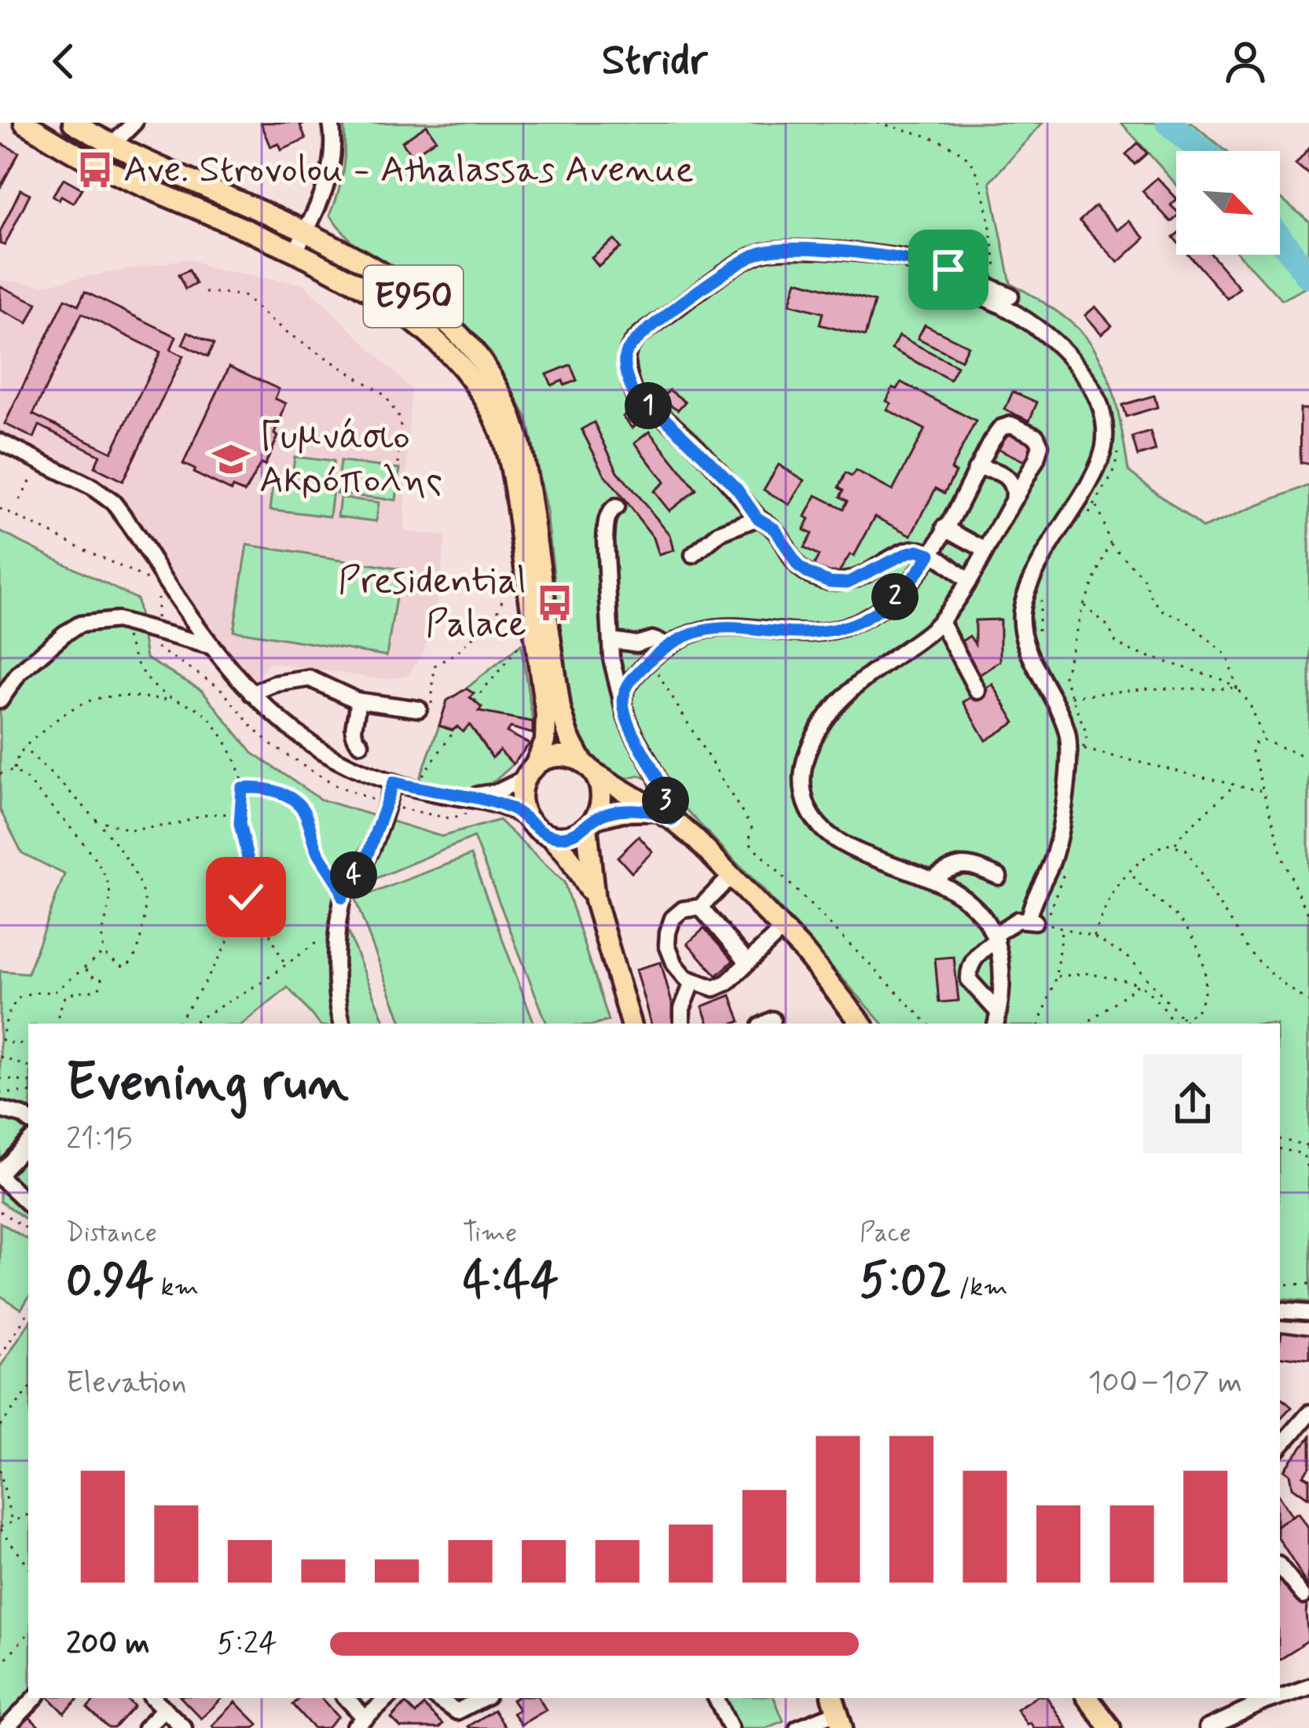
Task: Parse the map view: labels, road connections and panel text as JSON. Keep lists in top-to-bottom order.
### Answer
{
  "streets": {
    "main road": ["E950"]
  },
  "places": {
    "bus stop": ["Ave. Strovolou - Athalassas Avenue", "Presidential Palace"],
    "school or university": ["Γυμνάσιο Ακρόπολης"]
  },
  "north": "bottom right",
  "page": {
    "header": "Stridr",
    "pins": [
      "1",
      "2",
      "3",
      "4"
    ],
    "heading": ["Evening run", "21:15"],
    "stats": [
      ["Distance", "0.94 km"],
      ["Time", "4:44"],
      ["Pace", "5:02 /km"]
    ],
    "chart": ["Elevation", "100–107 m"],
    "list": [
      {
        "name": "200 m",
        "note": "5:24"
      }
    ]
  }
}
